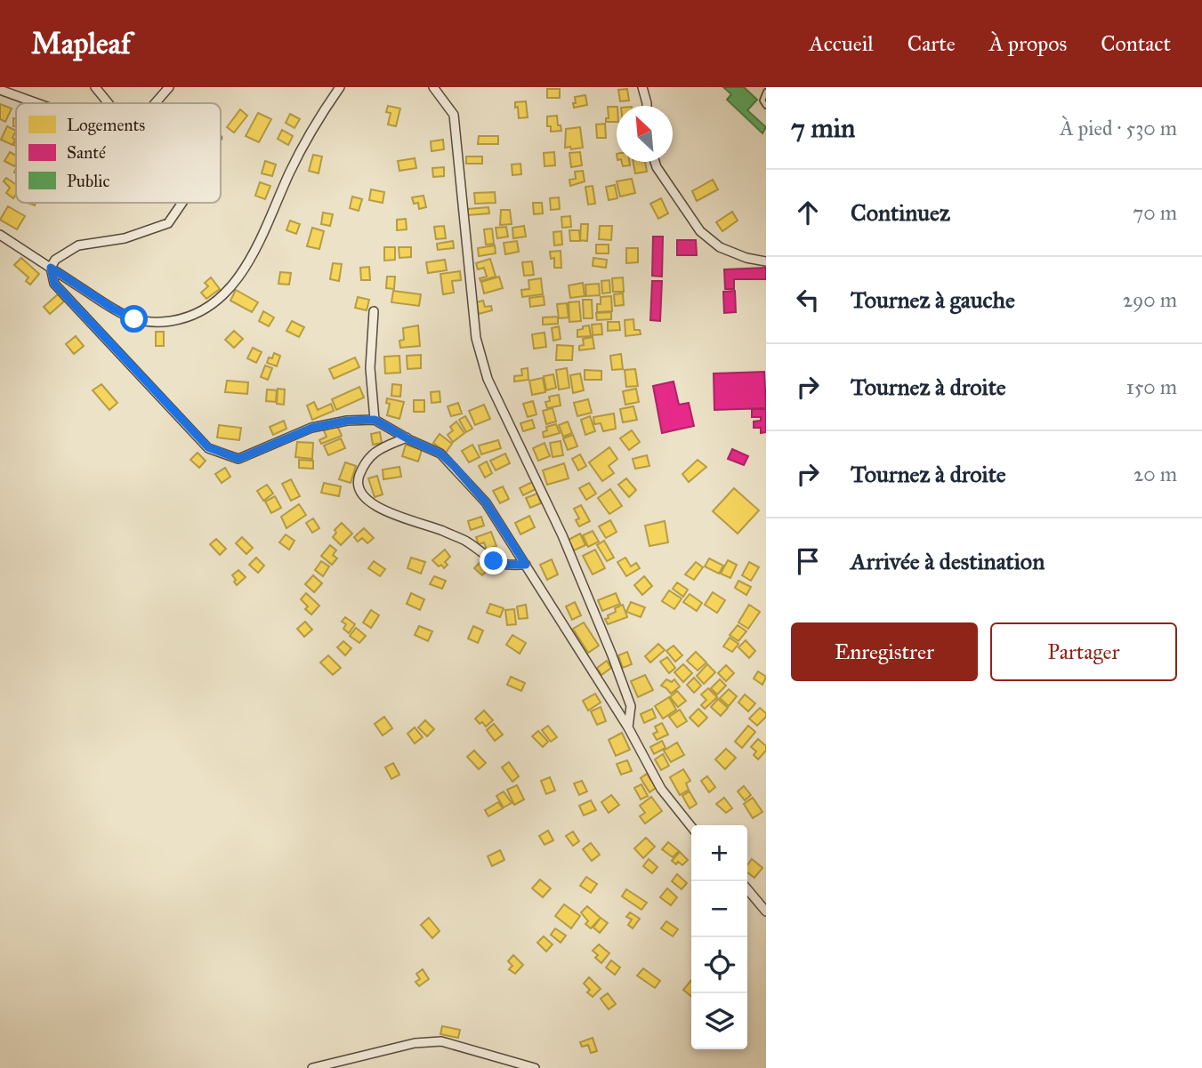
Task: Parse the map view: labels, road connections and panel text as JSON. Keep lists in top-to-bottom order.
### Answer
{
  "legend": ["Logements", "Santé", "Public"],
  "north": "top left",
  "page": {
    "header": "Mapleaf",
    "nav": [
      "Accueil",
      "Carte",
      "À propos",
      "Contact"
    ],
    "heading": ["7 min", "À pied · 530 m"],
    "list": [
      ["Continuez", "70 m"],
      ["Tournez à gauche", "290 m"],
      ["Tournez à droite", "150 m"],
      ["Tournez à droite", "20 m"],
      "Arrivée à destination"
    ],
    "buttons": ["Enregistrer", "Partager"],
    "map_buttons": ["+", "−"]
  }
}
